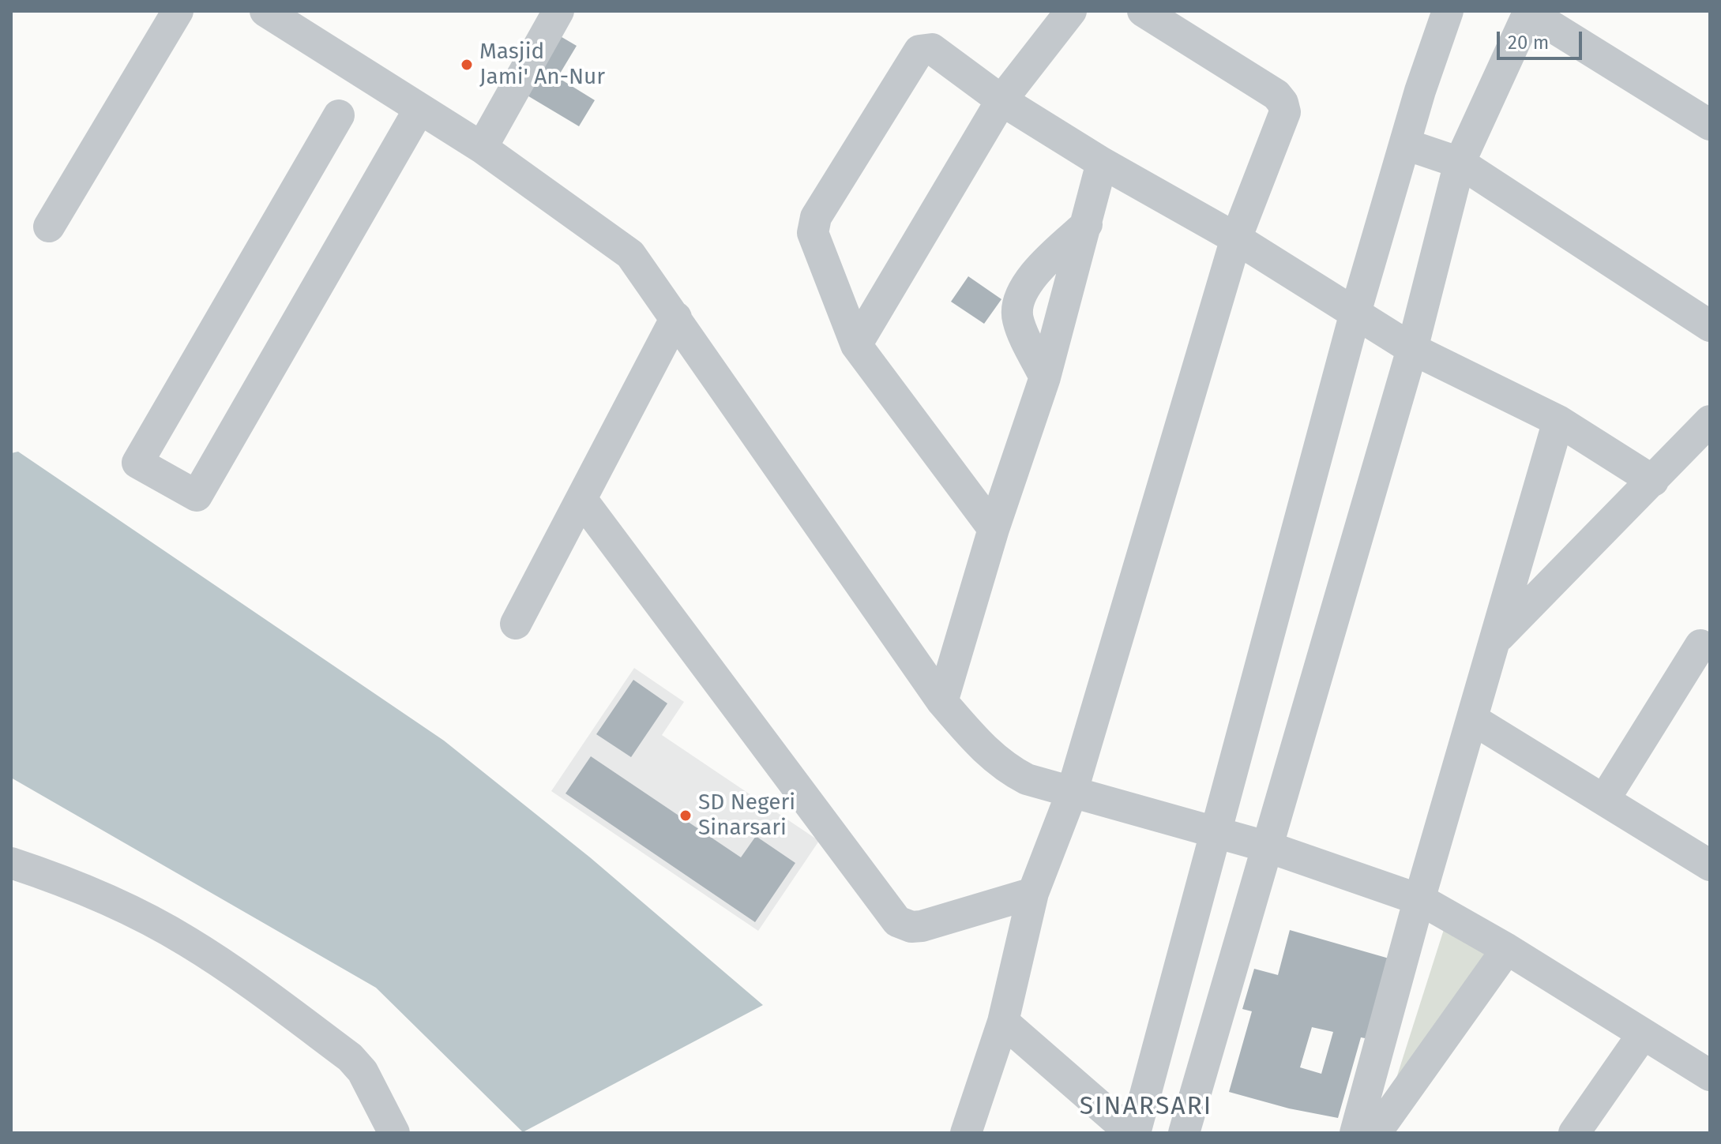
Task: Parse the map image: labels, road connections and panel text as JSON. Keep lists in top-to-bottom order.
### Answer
{
  "districts": ["SINARSARI"],
  "places": ["Masjid Jami' An-Nur", "SD Negeri Sinarsari"],
  "scale_bar": "20 m"
}
